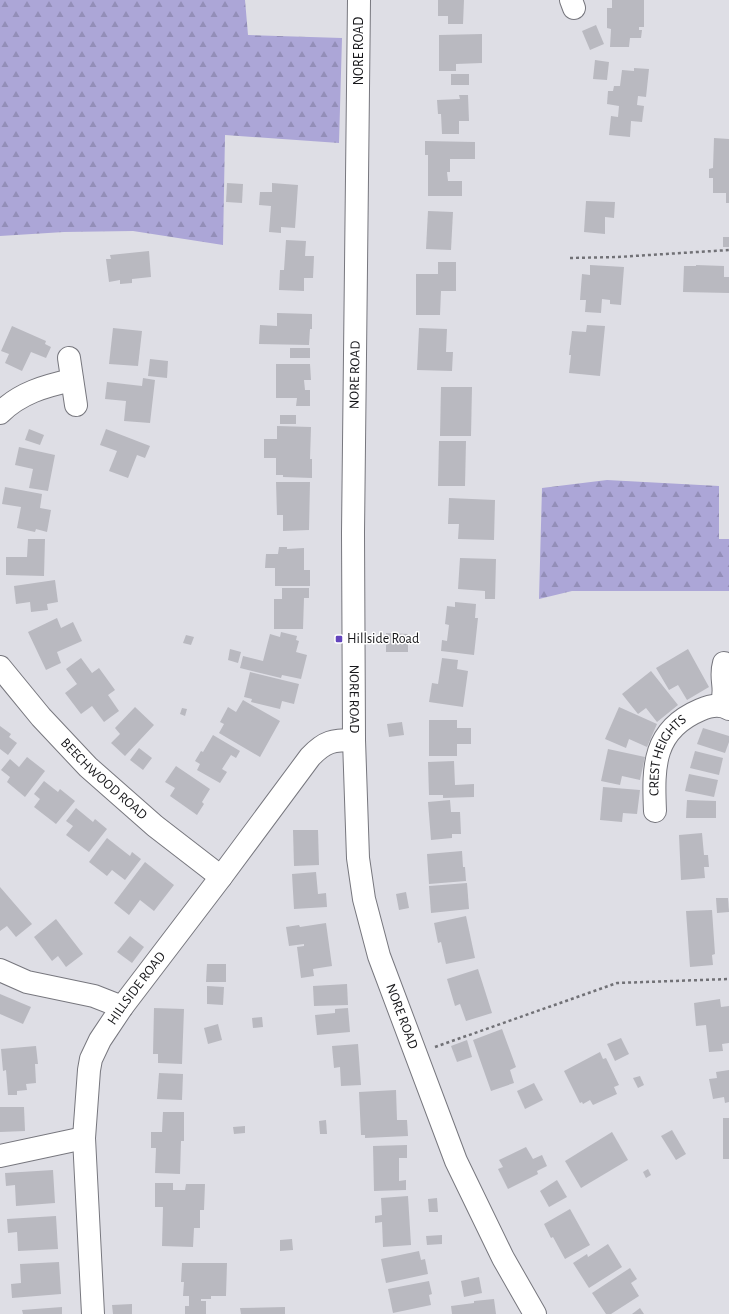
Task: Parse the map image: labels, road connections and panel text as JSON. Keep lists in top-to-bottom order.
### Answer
{
  "streets": {
    "street": [
      "NORE ROAD",
      "CREST HEIGHTS",
      "BEECHWOOD ROAD",
      "HILLSIDE ROAD"
    ]
  },
  "crossings": [
    ["NORE ROAD", "HILLSIDE ROAD"],
    ["BEECHWOOD ROAD", "HILLSIDE ROAD"]
  ],
  "places": {
    "transit": ["Hillside Road"]
  }
}
